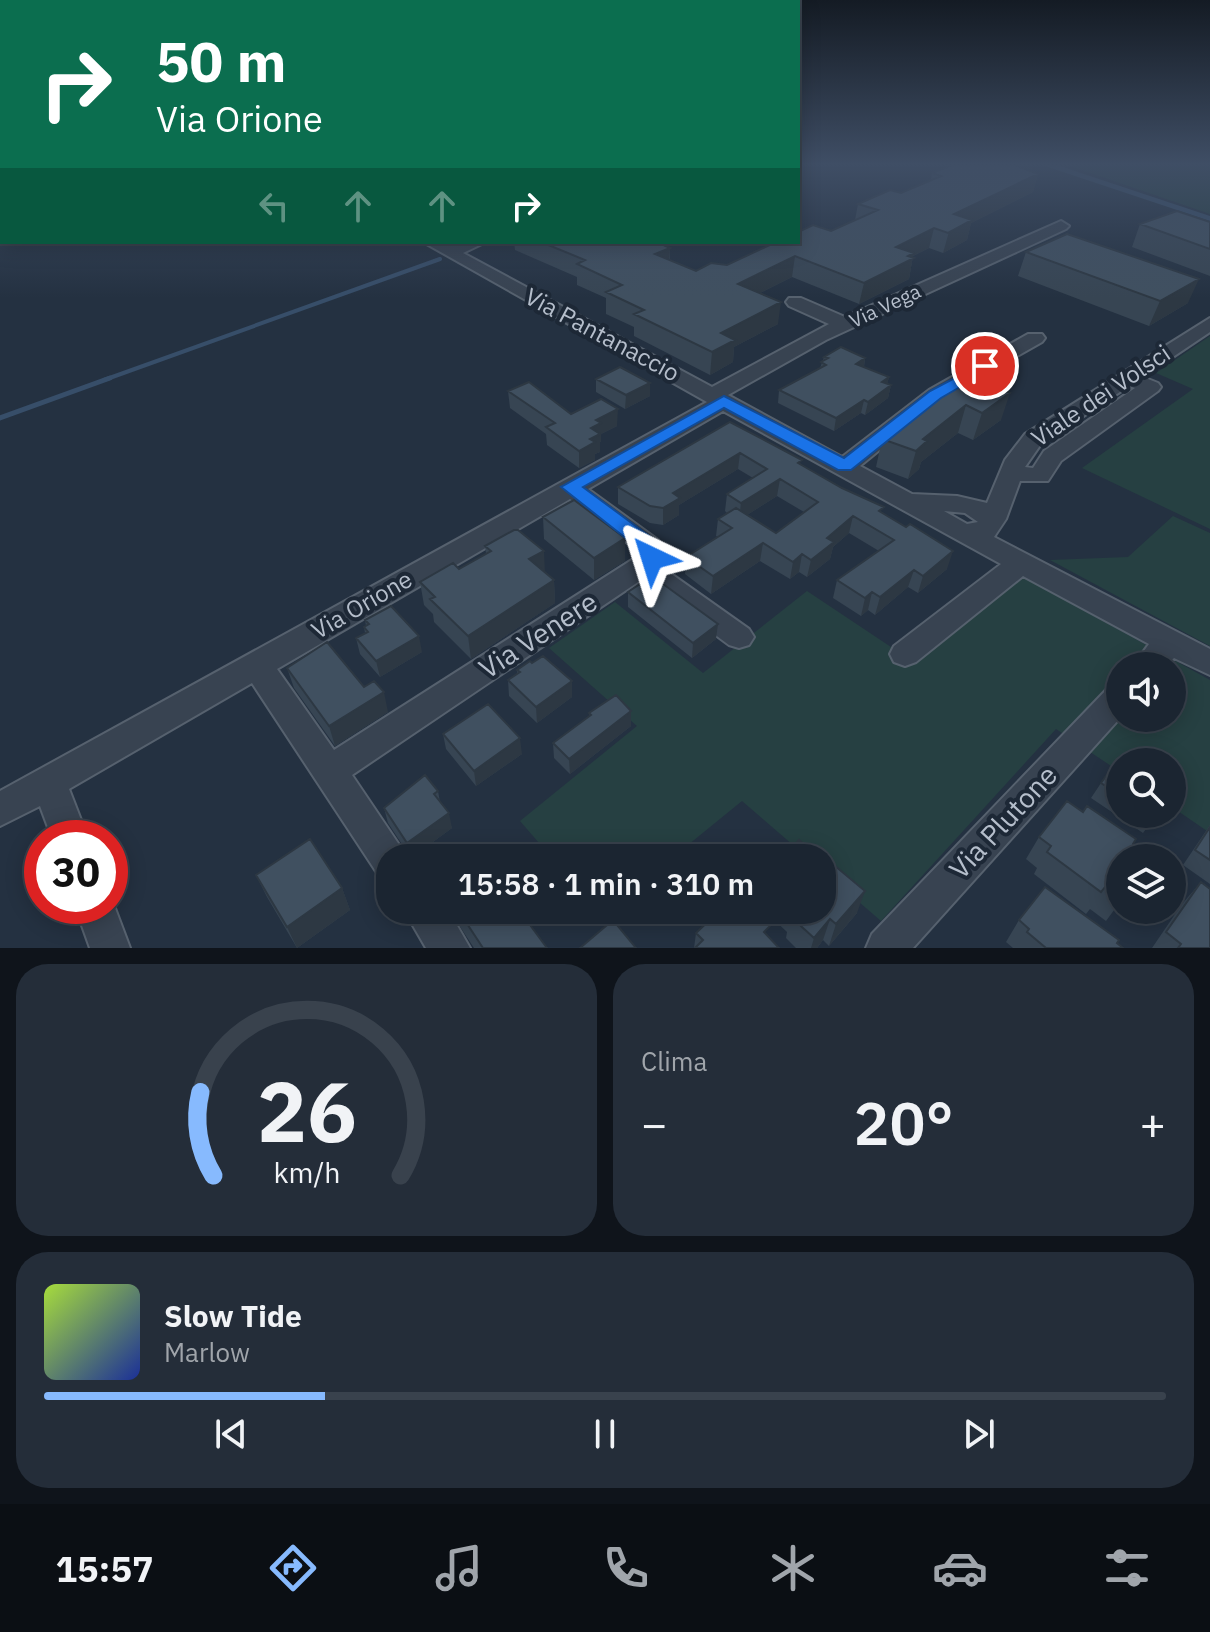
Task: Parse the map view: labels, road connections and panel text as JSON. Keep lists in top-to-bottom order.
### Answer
{
  "streets": {
    "street": [
      "Via Vega",
      "Via Pantanaccio",
      "Viale dei Volsci",
      "Via Orione",
      "Via Venere",
      "Via Plutone"
    ]
  },
  "crossings": [
    ["Via Vega", "Via Pantanaccio"],
    ["Via Vega", "Via Orione"],
    ["Via Pantanaccio", "Viale dei Volsci"],
    ["Via Pantanaccio", "Via Orione"]
  ],
  "page": {
    "turn": ["50 m", "Via Orione"],
    "limit": "30",
    "trip": "15:58 · 1 min · 310 m",
    "tile": "Clima",
    "heat": ["−", "20°", "+"],
    "song": ["Slow Tide", "Marlow"],
    "tabs": "15:57",
    "gauge": ["26", "km/h"]
  }
}
